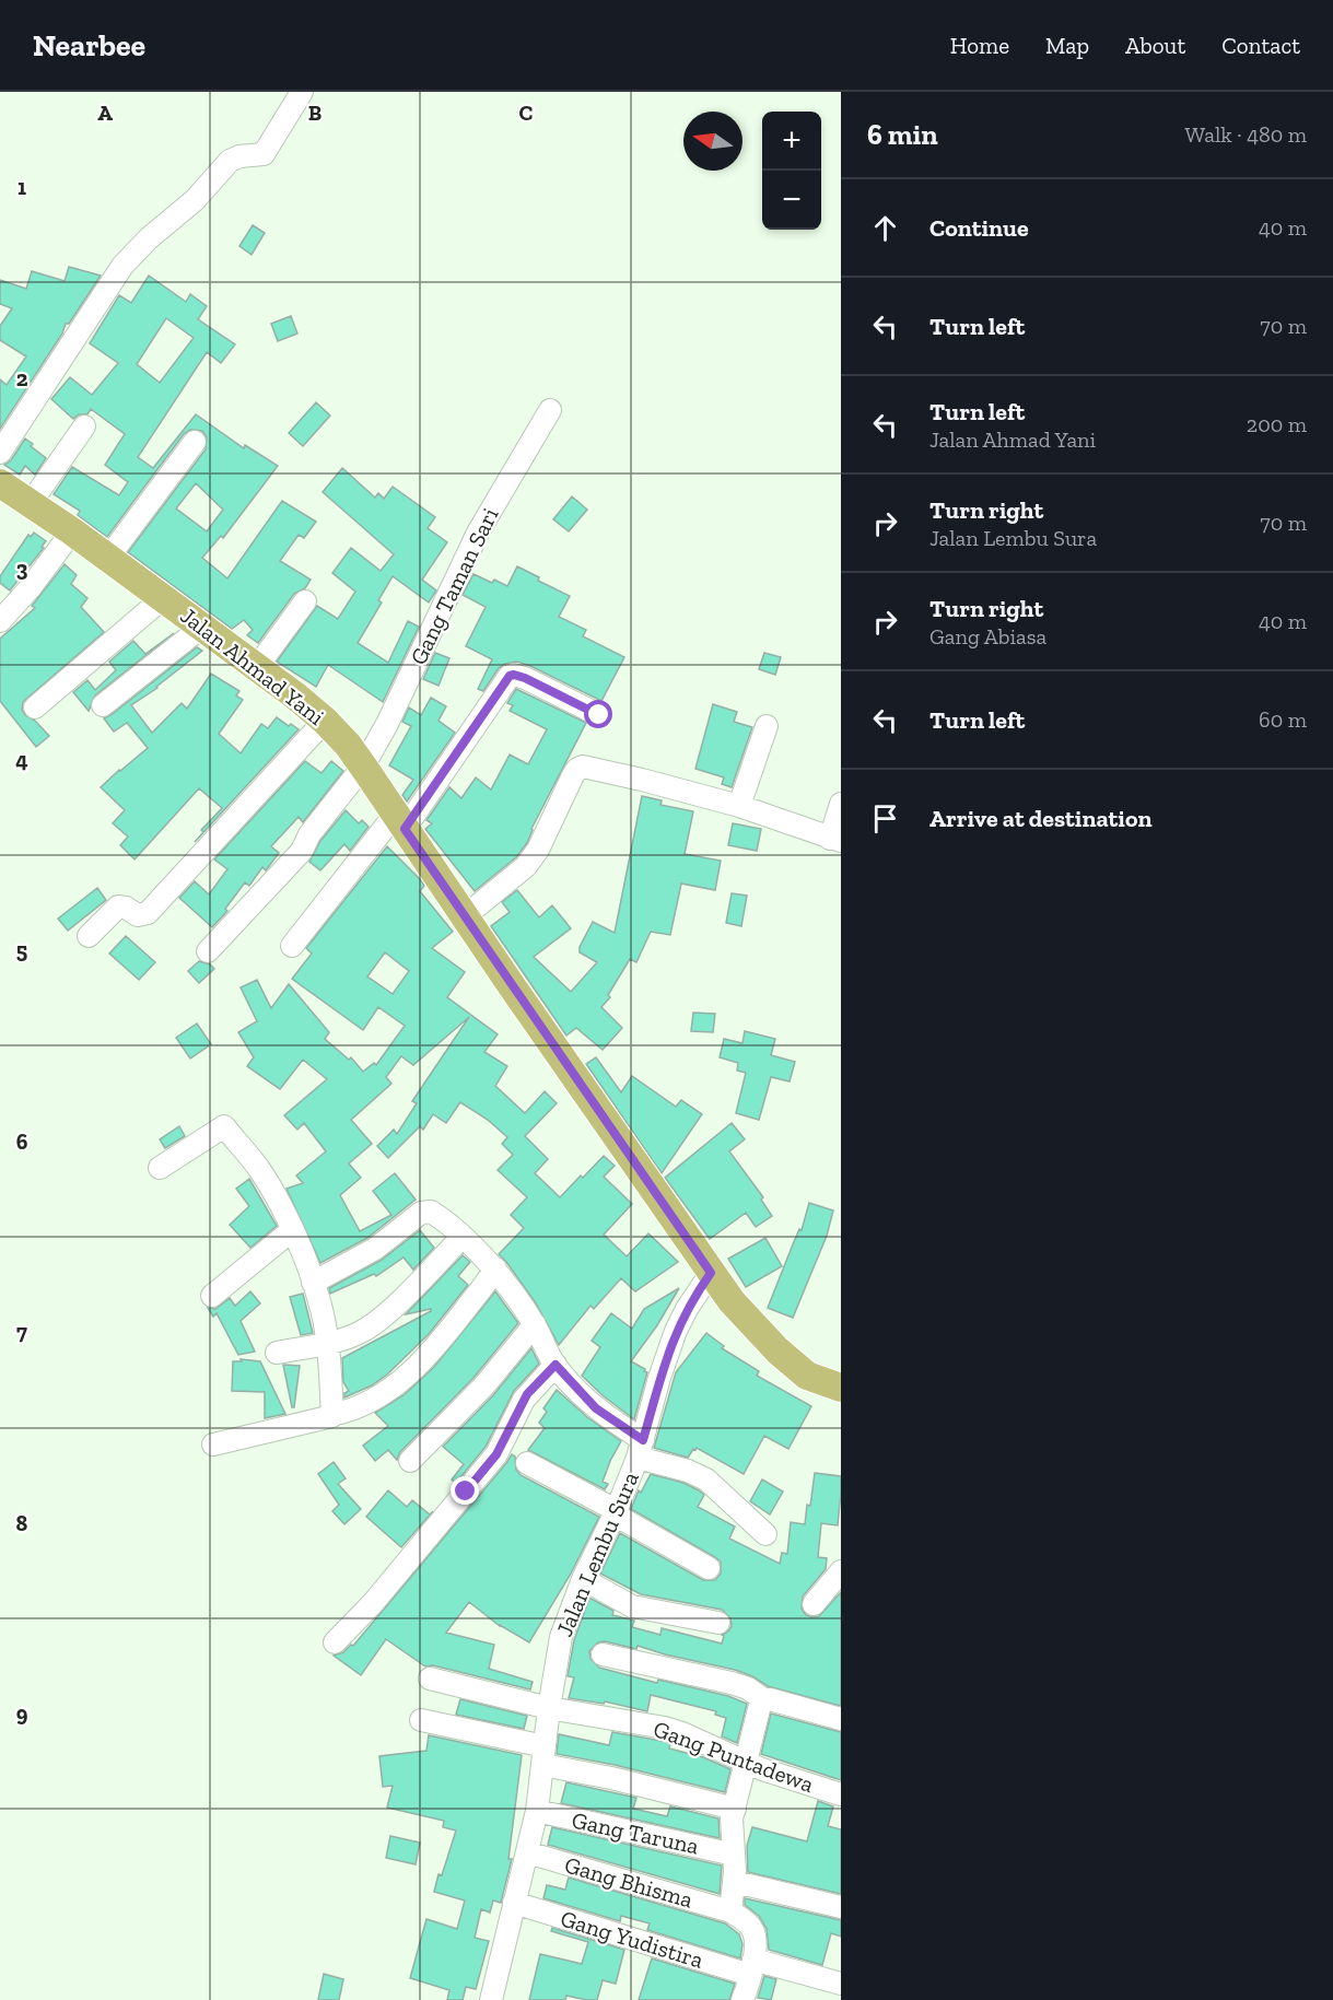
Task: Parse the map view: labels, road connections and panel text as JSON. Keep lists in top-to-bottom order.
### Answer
{
  "streets": {
    "main road": ["Jalan Ahmad Yani"],
    "street": [
      "Gang Taman Sari",
      "Jalan Lembu Sura",
      "Gang Puntadewa",
      "Gang Taruna",
      "Gang Bhisma",
      "Gang Yudistira"
    ]
  },
  "crossings": [
    ["Gang Taman Sari", "Jalan Ahmad Yani"],
    ["Jalan Ahmad Yani", "Jalan Lembu Sura"],
    ["Jalan Lembu Sura", "Gang Puntadewa"],
    ["Jalan Lembu Sura", "Gang Taruna"],
    ["Jalan Lembu Sura", "Gang Bhisma"],
    ["Jalan Lembu Sura", "Gang Yudistira"]
  ],
  "north": "left",
  "page": {
    "header": "Nearbee",
    "nav": [
      "Home",
      "Map",
      "About",
      "Contact"
    ],
    "heading": ["6 min", "Walk · 480 m"],
    "map_buttons": ["+", "−"],
    "list": [
      ["Continue", "40 m"],
      ["Turn left", "70 m"],
      ["Turn left", "Jalan Ahmad Yani", "200 m"],
      ["Turn right", "Jalan Lembu Sura", "70 m"],
      ["Turn right", "Gang Abiasa", "40 m"],
      ["Turn left", "60 m"],
      "Arrive at destination"
    ]
  },
  "grid": {
    "columns": ["A", "B", "C"],
    "rows": [
      "1",
      "2",
      "3",
      "4",
      "5",
      "6",
      "7",
      "8",
      "9"
    ]
  }
}
